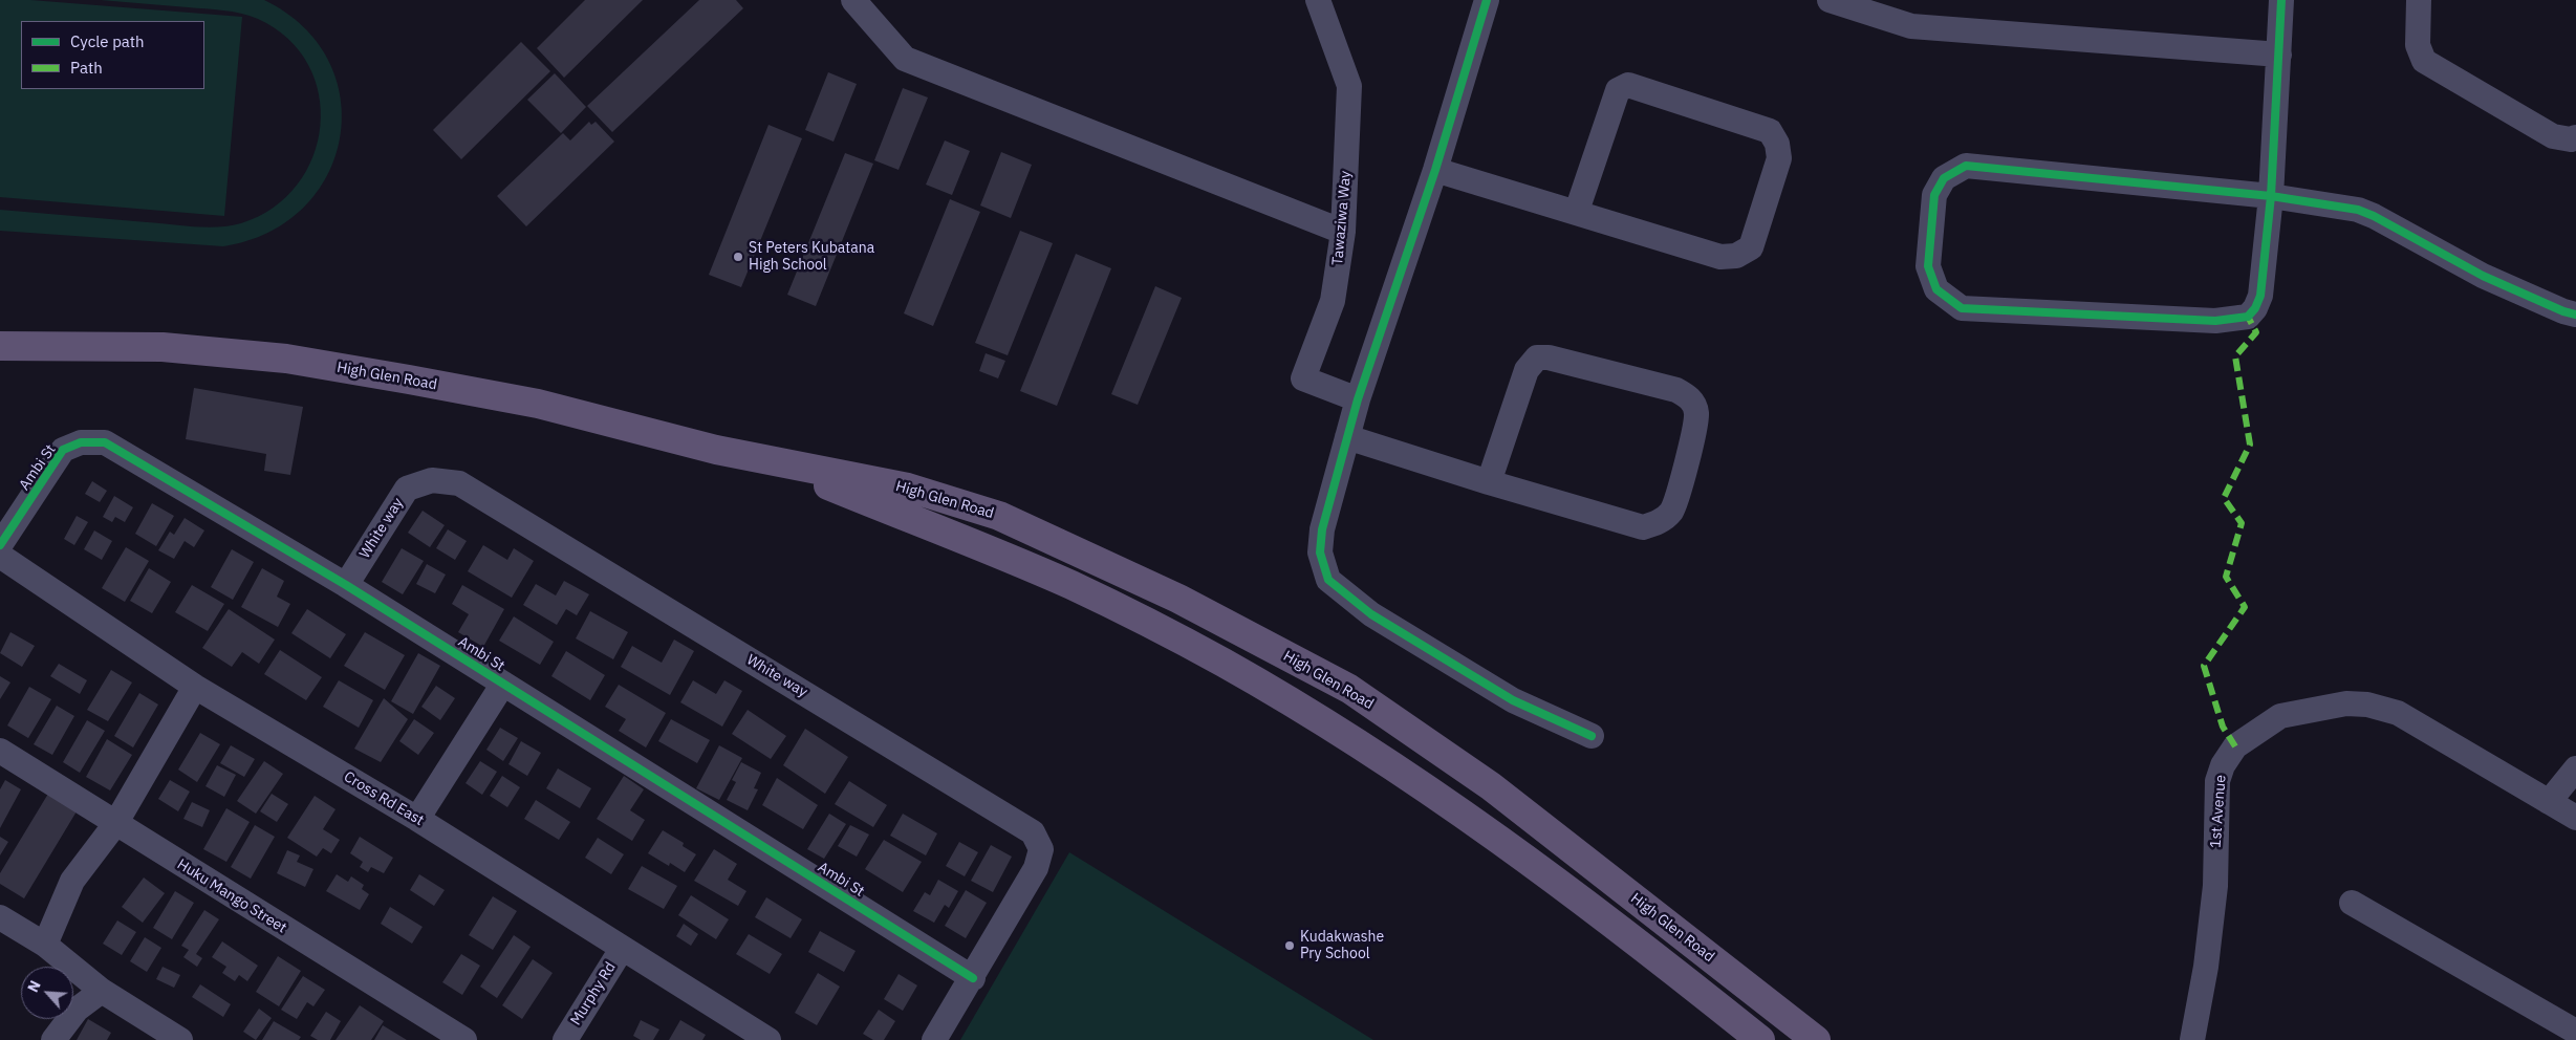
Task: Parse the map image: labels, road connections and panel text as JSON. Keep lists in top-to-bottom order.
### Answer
{
  "streets": {
    "main road": ["High Glen Road"],
    "street": [
      "Tawaziwa Way",
      "Ambi St",
      "White way",
      "Cross Rd East",
      "1st Avenue",
      "Huku Mango Street",
      "Murphy Rd"
    ]
  },
  "crossings": [
    ["Ambi St", "White way"],
    ["Cross Rd East", "Murphy Rd"]
  ],
  "places": ["St Peters Kubatana High School", "Kudakwashe Pry School"],
  "legend": ["Cycle path", "Path"],
  "north": "top left"
}
